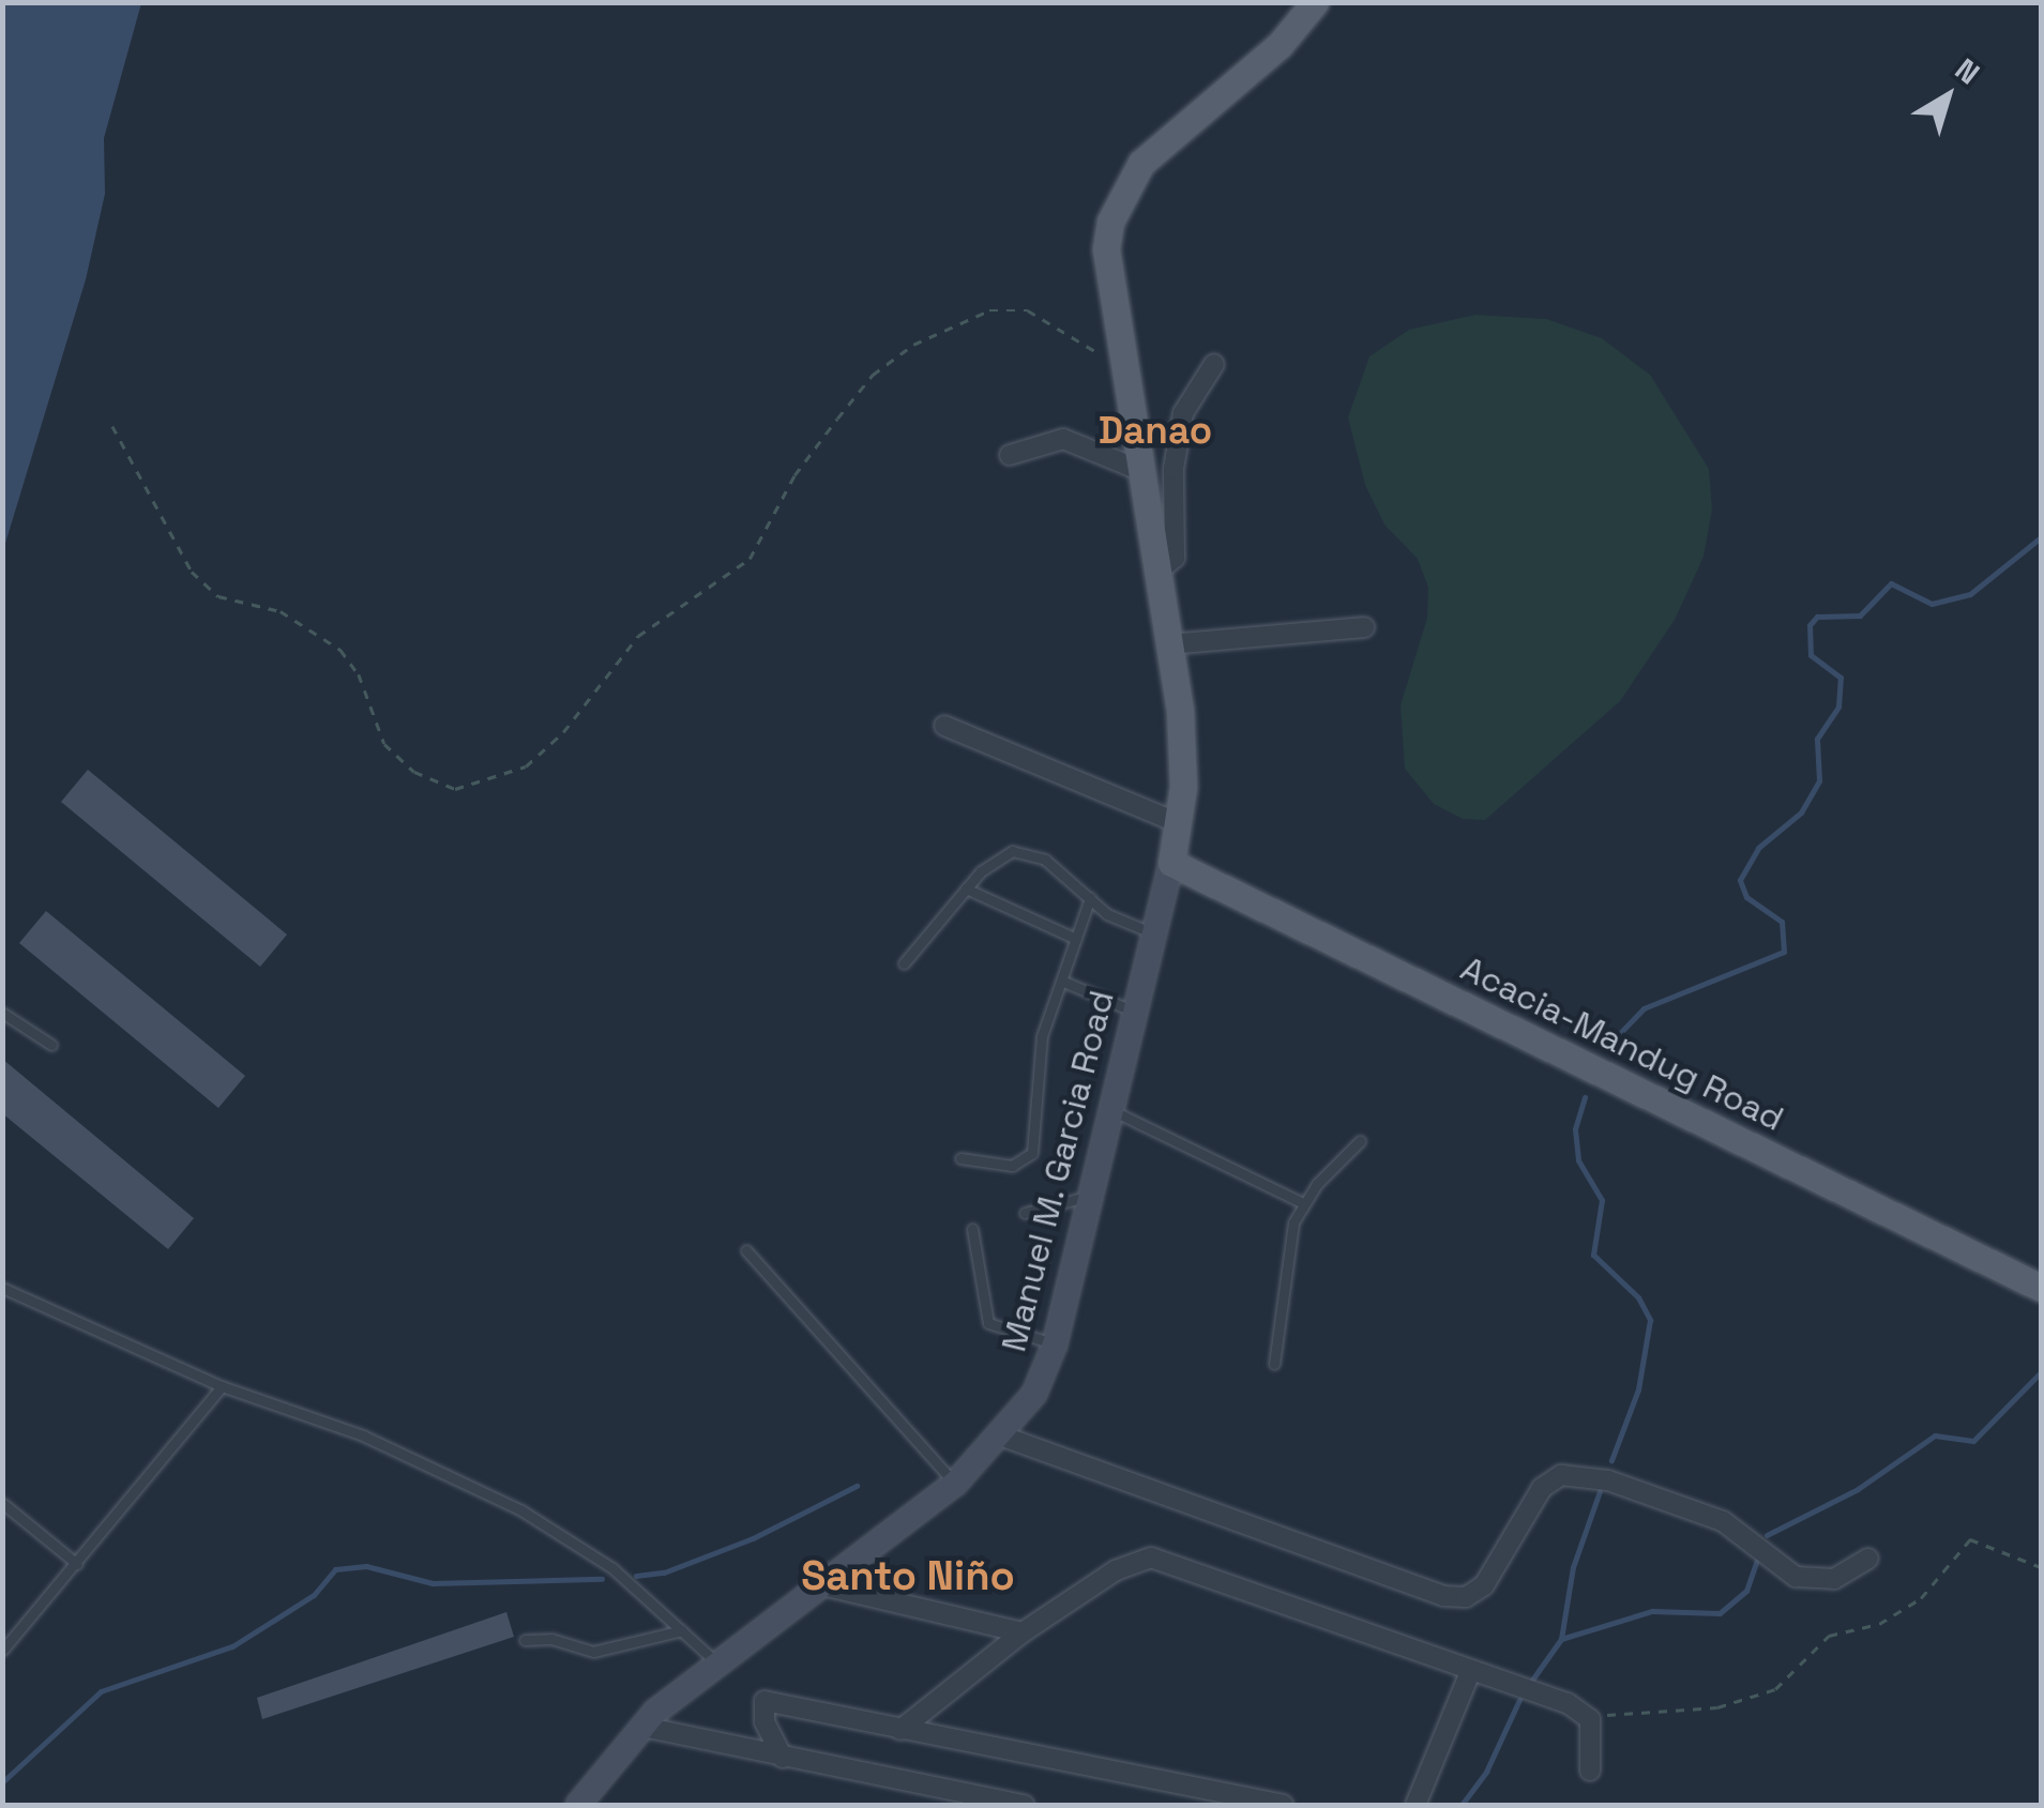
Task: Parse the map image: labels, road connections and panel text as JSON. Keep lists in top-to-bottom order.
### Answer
{
  "streets": {
    "main road": ["Acacia-Mandug Road", "Manuel M. Garcia Road"]
  },
  "crossings": [
    ["Acacia-Mandug Road", "Manuel M. Garcia Road"]
  ],
  "districts": ["Danao", "Santo Niño"],
  "north": "top right"
}
